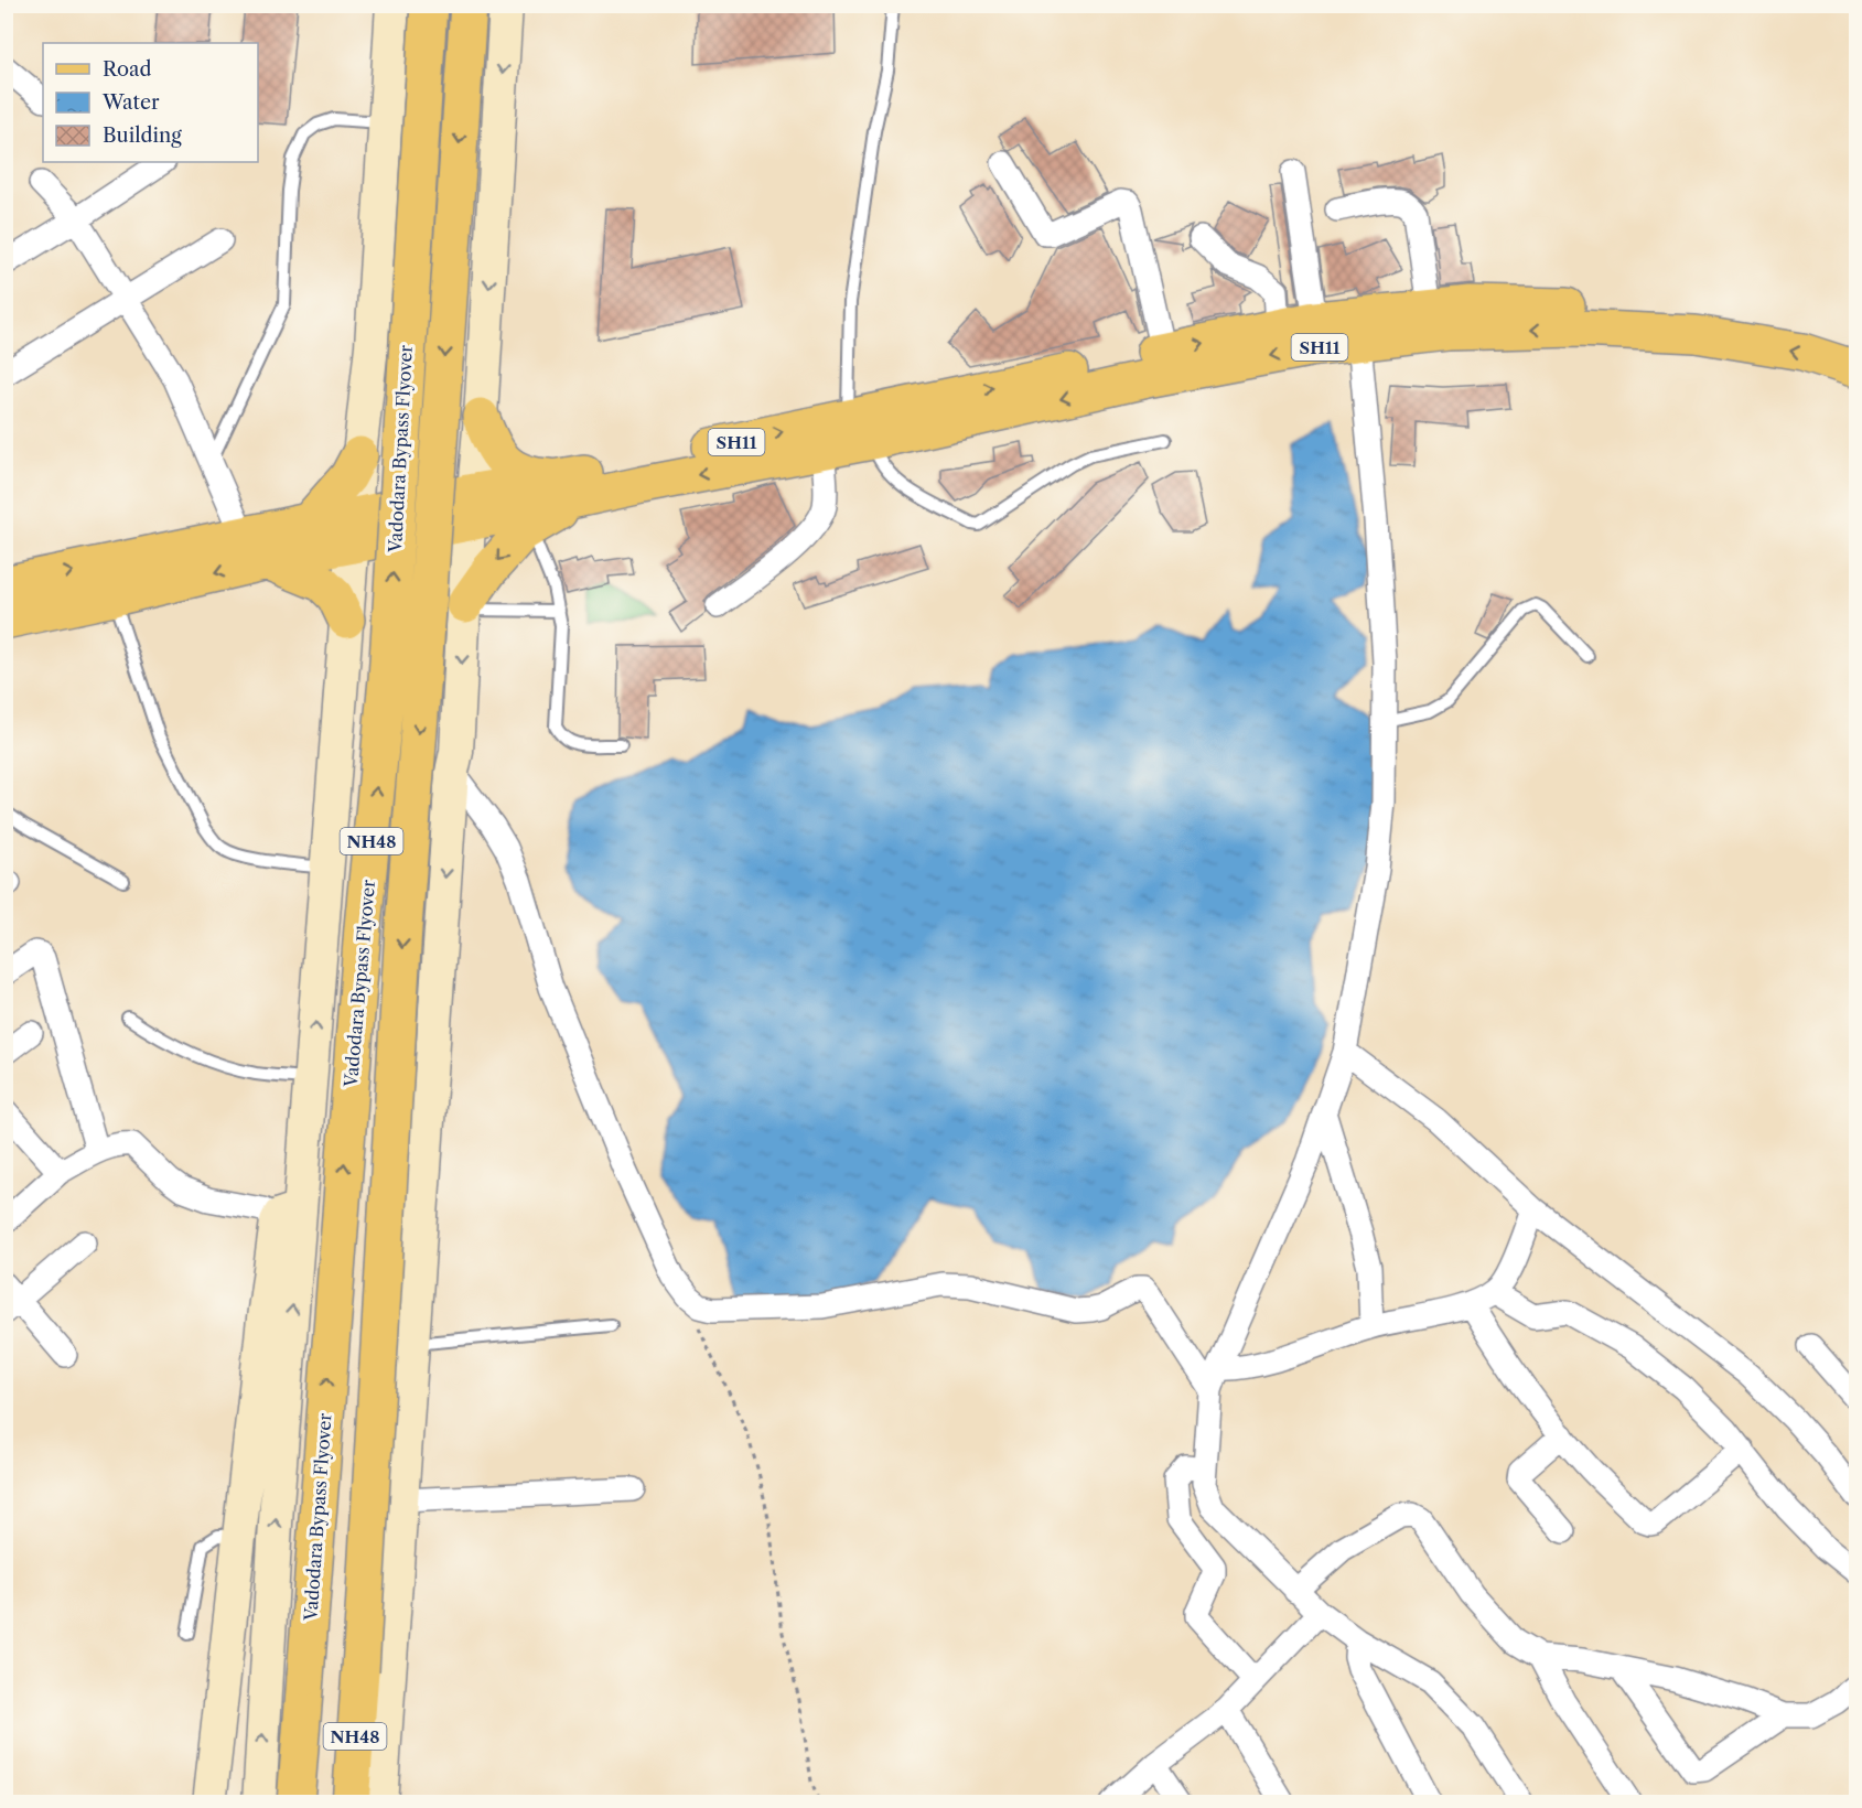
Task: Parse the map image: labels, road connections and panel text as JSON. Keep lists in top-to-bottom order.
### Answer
{
  "streets": {
    "main road": ["SH11", "Vadodara Bypass Flyover", "NH48"]
  },
  "legend": ["Road", "Water", "Building"]
}
